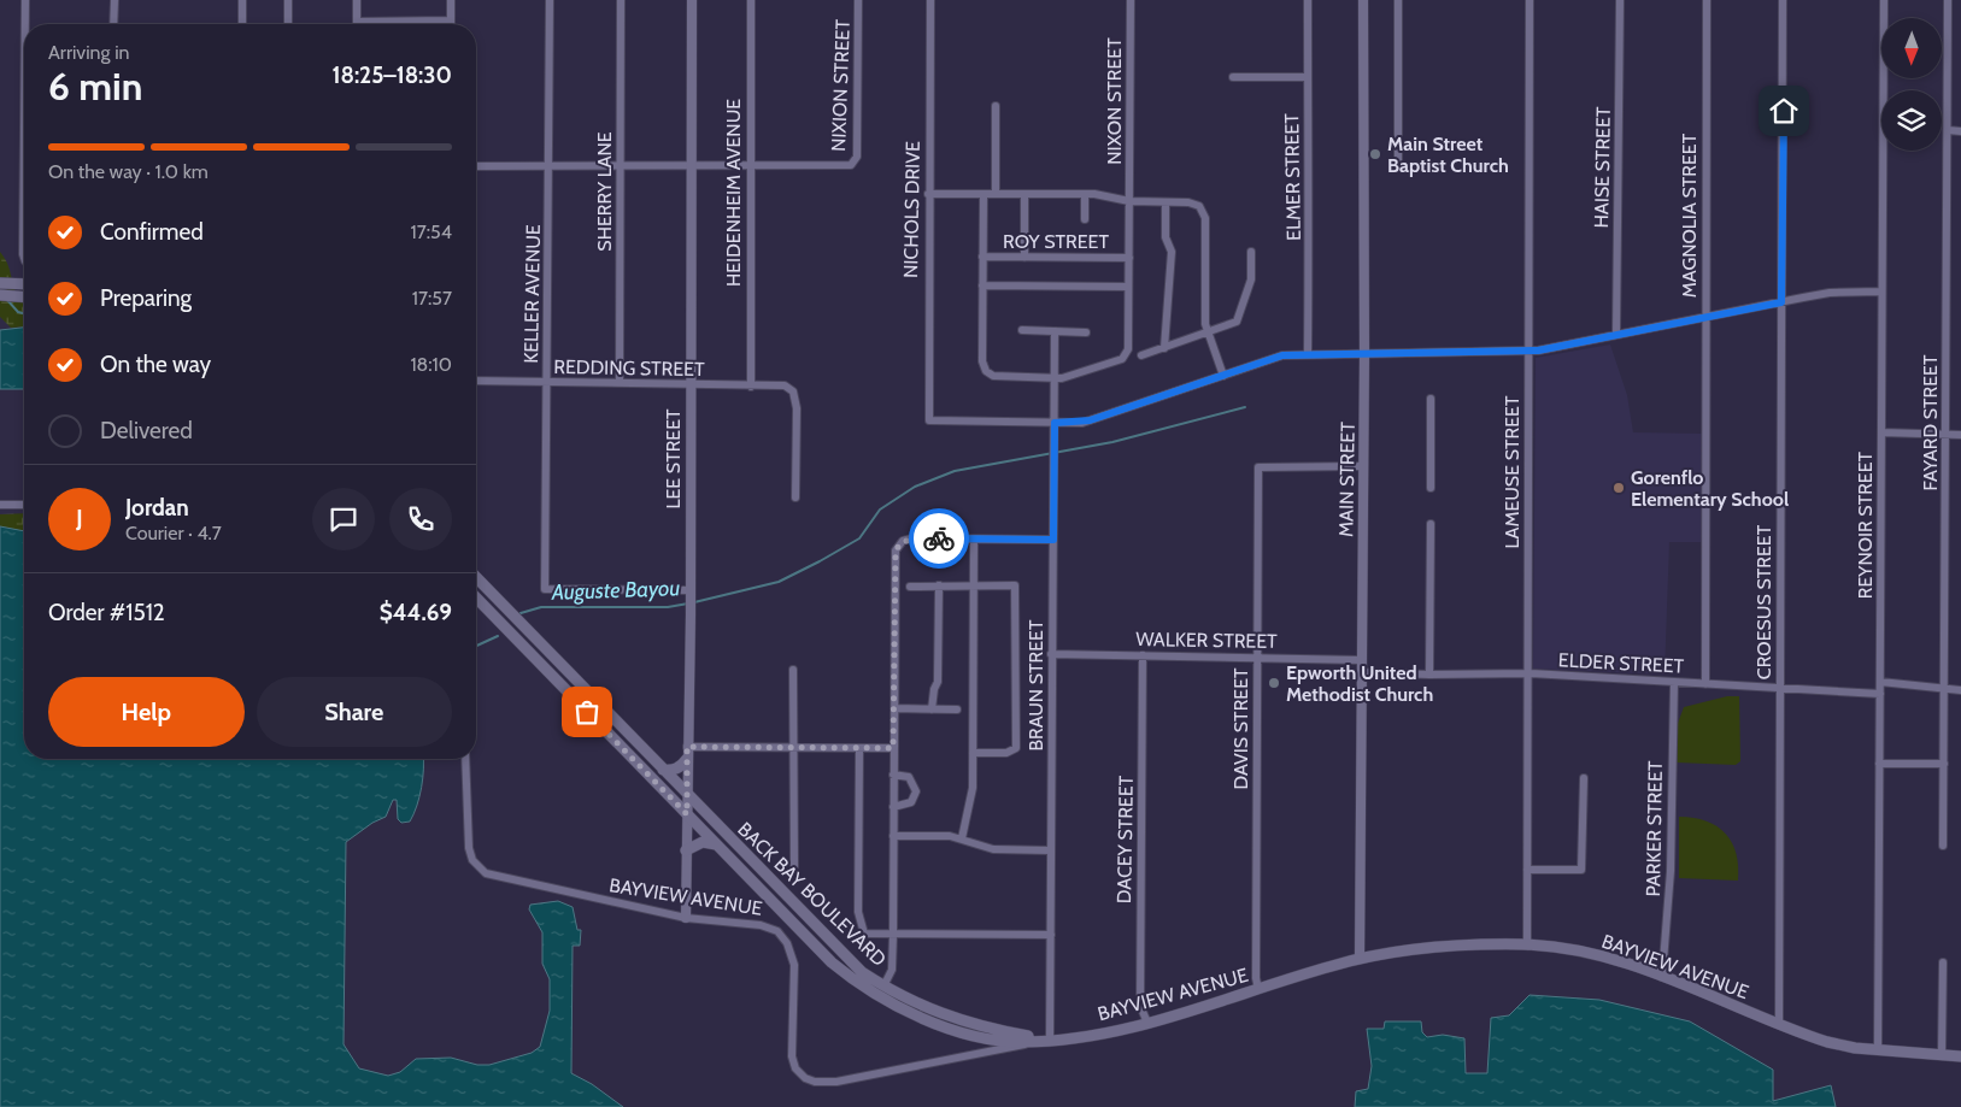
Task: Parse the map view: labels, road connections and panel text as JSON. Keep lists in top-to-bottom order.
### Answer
{
  "streets": {
    "main road": ["BACK BAY BOULEVARD", "BAYVIEW AVENUE"],
    "street": [
      "NIXION STREET",
      "NIXON STREET",
      "HAISE STREET",
      "ELMER STREET",
      "SHERRY LANE",
      "HEIDENHEIM AVENUE",
      "NICHOLS DRIVE",
      "MAGNOLIA STREET",
      "ROY STREET",
      "KELLER AVENUE",
      "REDDING STREET",
      "FAYARD STREET",
      "LEE STREET",
      "LAMEUSE STREET",
      "MAIN STREET",
      "REYNOIR STREET",
      "CROESUS STREET",
      "WALKER STREET",
      "ELDER STREET",
      "BRAUN STREET",
      "DAVIS STREET",
      "PARKER STREET",
      "DACEY STREET"
    ]
  },
  "crossings": [
    ["NIXION STREET", "HEIDENHEIM AVENUE"],
    ["NIXON STREET", "ROY STREET"],
    ["NIXON STREET", "BRAUN STREET"],
    ["SHERRY LANE", "REDDING STREET"],
    ["HEIDENHEIM AVENUE", "REDDING STREET"],
    ["NICHOLS DRIVE", "BRAUN STREET"],
    ["MAGNOLIA STREET", "ELDER STREET"],
    ["KELLER AVENUE", "REDDING STREET"],
    ["KELLER AVENUE", "LEE STREET"],
    ["REDDING STREET", "LEE STREET"],
    ["LEE STREET", "BACK BAY BOULEVARD"],
    ["LEE STREET", "BAYVIEW AVENUE"],
    ["LAMEUSE STREET", "ELDER STREET"],
    ["LAMEUSE STREET", "BAYVIEW AVENUE"],
    ["MAIN STREET", "WALKER STREET"],
    ["MAIN STREET", "ELDER STREET"],
    ["MAIN STREET", "DAVIS STREET"],
    ["MAIN STREET", "BAYVIEW AVENUE"],
    ["REYNOIR STREET", "ELDER STREET"],
    ["REYNOIR STREET", "BAYVIEW AVENUE"],
    ["CROESUS STREET", "ELDER STREET"],
    ["CROESUS STREET", "BAYVIEW AVENUE"],
    ["WALKER STREET", "BRAUN STREET"],
    ["WALKER STREET", "DAVIS STREET"],
    ["WALKER STREET", "DACEY STREET"],
    ["ELDER STREET", "PARKER STREET"],
    ["BRAUN STREET", "BACK BAY BOULEVARD"],
    ["BRAUN STREET", "BAYVIEW AVENUE"],
    ["DAVIS STREET", "BAYVIEW AVENUE"],
    ["PARKER STREET", "BAYVIEW AVENUE"],
    ["DACEY STREET", "BAYVIEW AVENUE"],
    ["BACK BAY BOULEVARD", "BAYVIEW AVENUE"]
  ],
  "water": ["Auguste Bayou"],
  "places": ["Main Street Baptist Church", "Gorenflo Elementary School", "Epworth United Methodist Church"],
  "north": "bottom",
  "page": {
    "heading": ["6 min", "Arriving in", "18:25–18:30"],
    "panel": [
      "Jordan",
      "Courier · 4.7",
      "Order #1512",
      "$44.69"
    ],
    "bar": "On the way · 1.0 km",
    "list": [
      ["Confirmed", "17:54"],
      ["Preparing", "17:57"],
      ["On the way", "18:10"],
      "Delivered"
    ],
    "round": "J",
    "buttons": ["Help", "Share"]
  }
}
